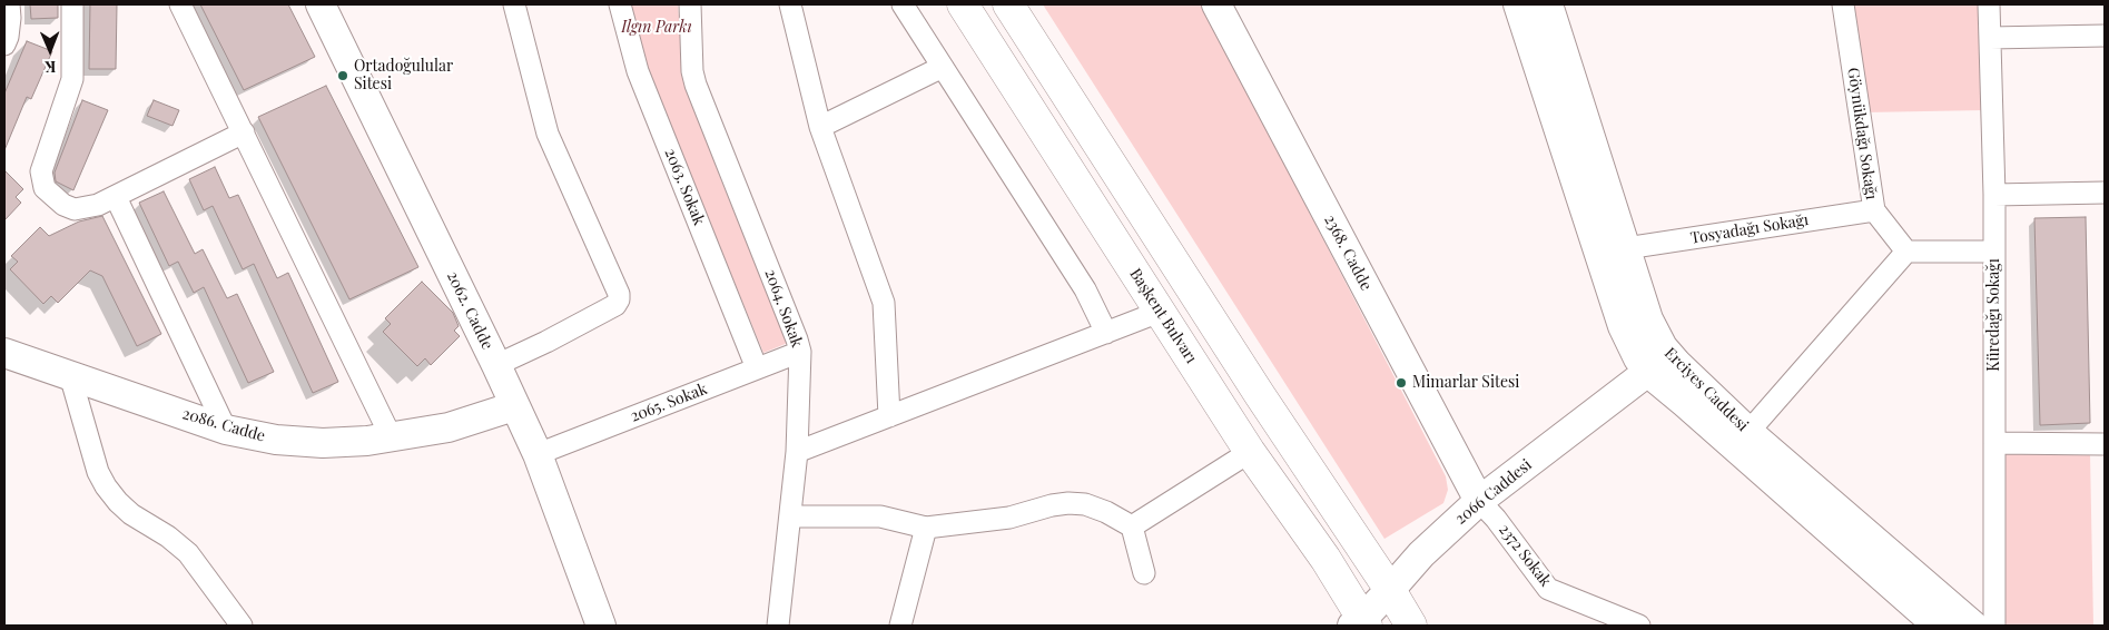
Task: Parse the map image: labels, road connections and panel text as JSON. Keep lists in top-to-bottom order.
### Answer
{
  "streets": {
    "main road": ["Başkent Bulvarı"],
    "street": [
      "Göynükdağı Sokağı",
      "2063. Sokak",
      "Tosyadağı Sokağı",
      "2368. Cadde",
      "2064. Sokak",
      "2062. Cadde",
      "Küredağı Sokağı",
      "Erciyes Caddesi",
      "2065. Sokak",
      "2086. Cadde",
      "2066 Caddesi",
      "2372 Sokak"
    ]
  },
  "crossings": [
    ["Göynükdağı Sokağı", "Tosyadağı Sokağı"],
    ["2063. Sokak", "2065. Sokak"],
    ["Tosyadağı Sokağı", "Erciyes Caddesi"],
    ["2368. Cadde", "2066 Caddesi"],
    ["2368. Cadde", "2372 Sokak"],
    ["2064. Sokak", "2065. Sokak"],
    ["2062. Cadde", "2065. Sokak"],
    ["2062. Cadde", "2086. Cadde"],
    ["Başkent Bulvarı", "2066 Caddesi"],
    ["Erciyes Caddesi", "2066 Caddesi"],
    ["2066 Caddesi", "2372 Sokak"]
  ],
  "parks": ["Ilgın Parkı"],
  "places": ["Ortadoğulular Sitesi", "Mimarlar Sitesi"],
  "north": "bottom"
}
